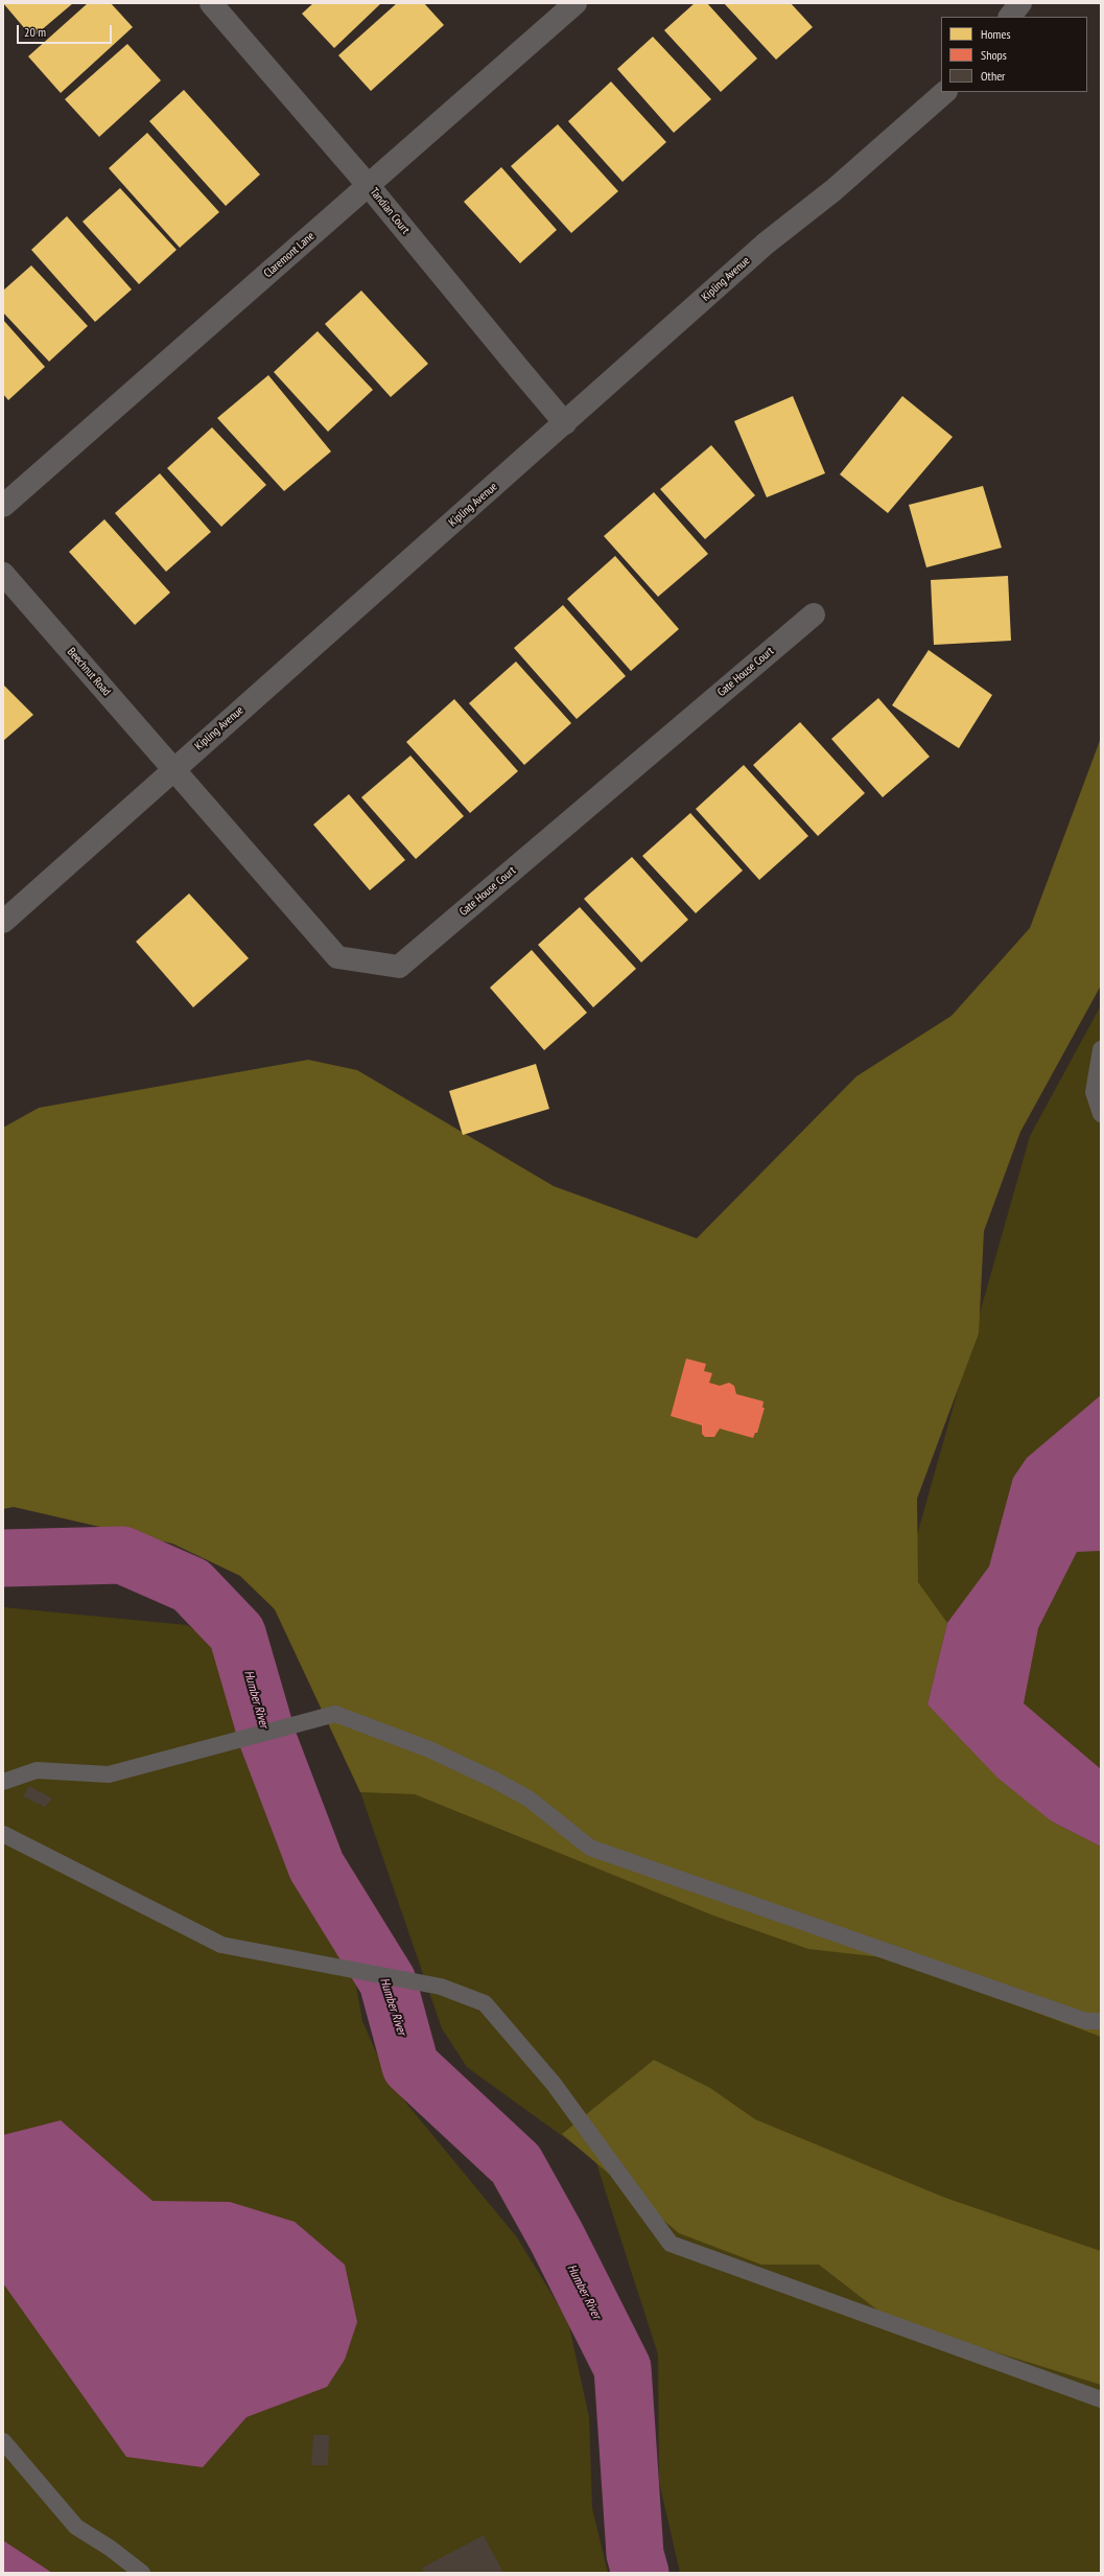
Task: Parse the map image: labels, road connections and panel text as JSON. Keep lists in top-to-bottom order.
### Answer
{
  "streets": {
    "street": [
      "Tandian Court",
      "Claremont Lane",
      "Kipling Avenue",
      "Beechnut Road",
      "Gate House Court"
    ]
  },
  "crossings": [
    ["Tandian Court", "Claremont Lane"],
    ["Tandian Court", "Kipling Avenue"],
    ["Kipling Avenue", "Beechnut Road"],
    ["Kipling Avenue", "Gate House Court"],
    ["Beechnut Road", "Gate House Court"]
  ],
  "water": ["Humber River"],
  "legend": ["Homes", "Shops", "Other"],
  "scale_bar": "20 m"
}
